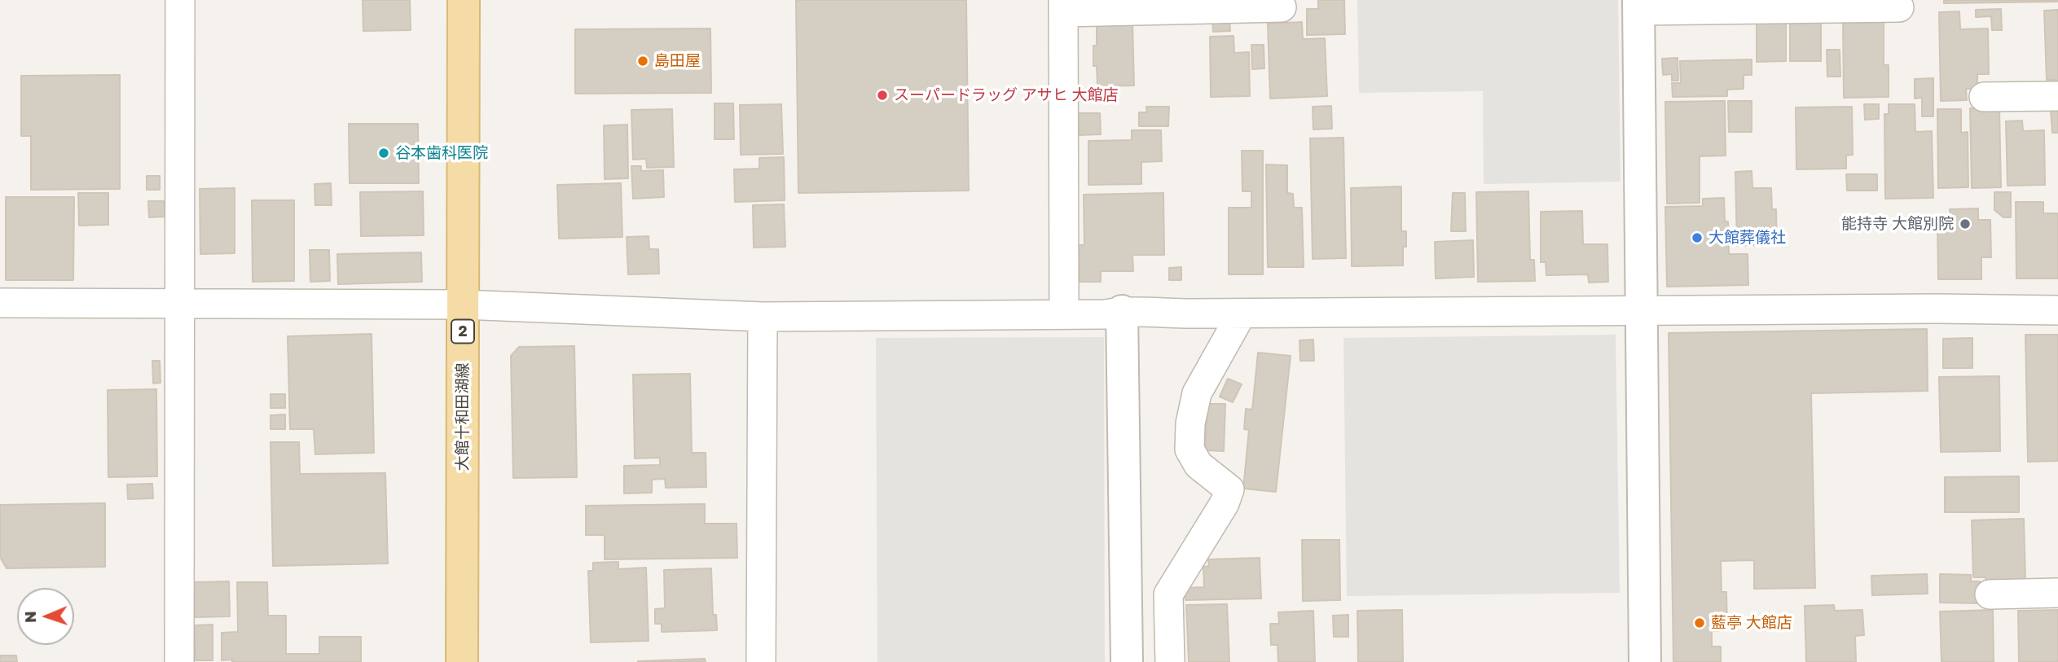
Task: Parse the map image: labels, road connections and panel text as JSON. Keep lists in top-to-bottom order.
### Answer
{
  "streets": {
    "main road": ["2", "大館十和田湖線"]
  },
  "places": [
    "島田屋",
    "スーパードラッグ アサヒ 大館店",
    "谷本歯科医院",
    "能持寺 大館別院",
    "大館葬儀社",
    "藍亭 大館店"
  ],
  "north": "left"
}
